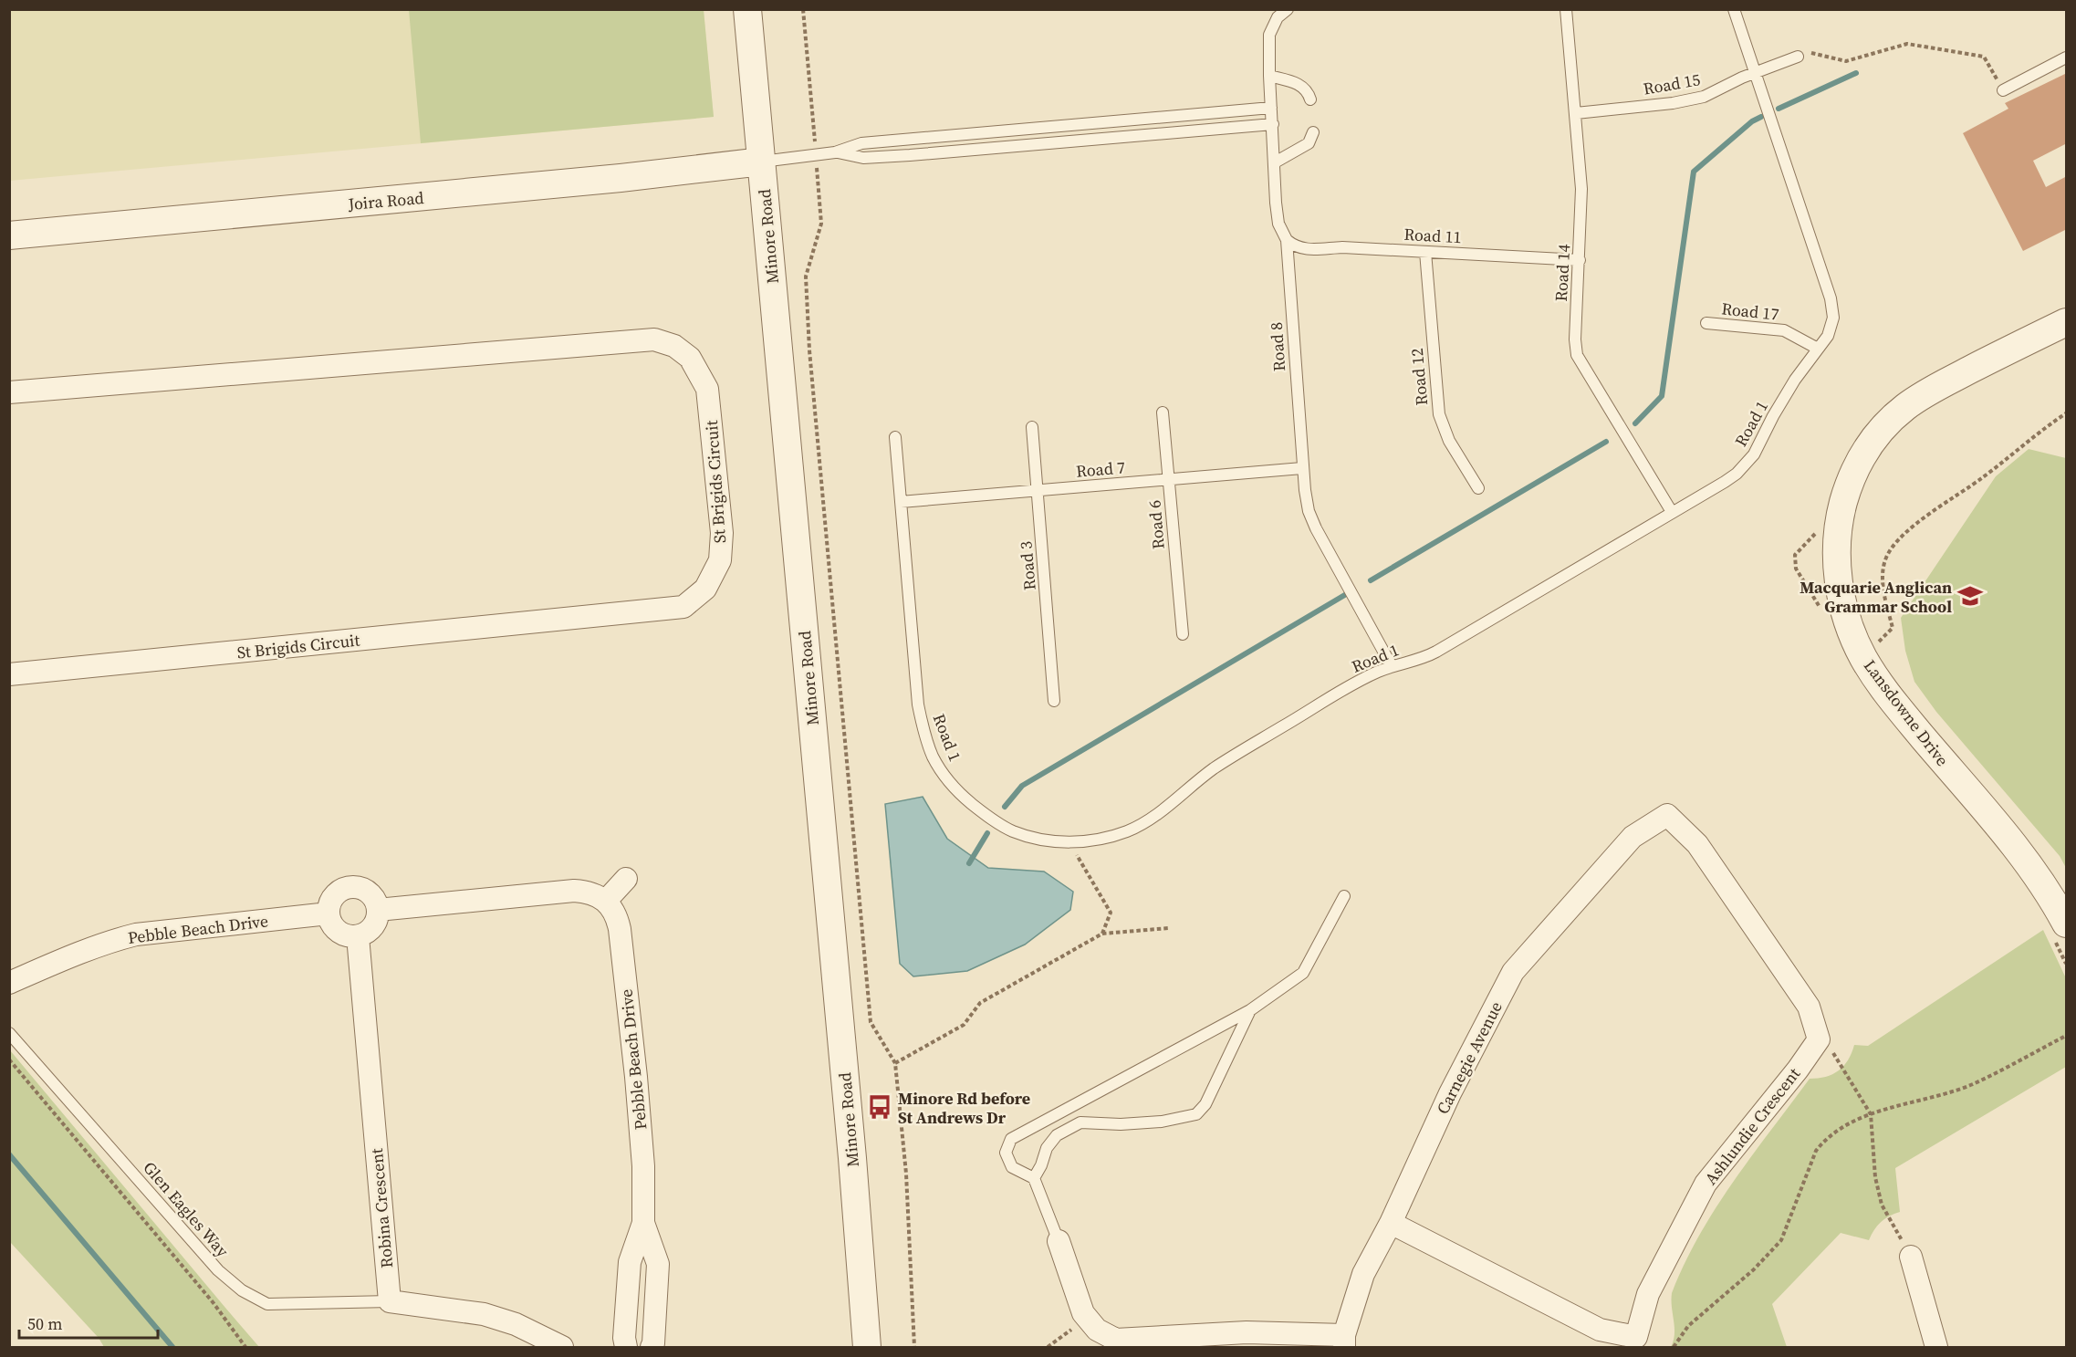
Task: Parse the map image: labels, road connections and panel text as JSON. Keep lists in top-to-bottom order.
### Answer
{
  "streets": {
    "street": [
      "Joira Road",
      "Minore Road",
      "St Brigids Circuit",
      "Lansdowne Drive",
      "Pebble Beach Drive",
      "Carnegie Avenue",
      "Ashlundie Crescent",
      "Robina Crescent"
    ],
    "lane": [
      "Road 15",
      "Road 11",
      "Road 14",
      "Road 17",
      "Road 8",
      "Road 12",
      "Road 1",
      "Road 7",
      "Road 6",
      "Road 3",
      "Glen Eagles Way"
    ]
  },
  "crossings": [
    ["Road 15", "Road 14"],
    ["Road 15", "Road 1"],
    ["Joira Road", "Minore Road"],
    ["Road 11", "Road 14"],
    ["Road 11", "Road 8"],
    ["Road 11", "Road 12"],
    ["Road 14", "Road 1"],
    ["Road 17", "Road 1"],
    ["Road 8", "Road 1"],
    ["Road 8", "Road 7"],
    ["Road 1", "Road 7"],
    ["Road 7", "Road 6"],
    ["Road 7", "Road 3"],
    ["Pebble Beach Drive", "Robina Crescent"],
    ["Carnegie Avenue", "Ashlundie Crescent"],
    ["Robina Crescent", "Glen Eagles Way"]
  ],
  "places": {
    "school or university": ["Macquarie Anglican Grammar School"],
    "bus stop": ["Minore Rd before St Andrews Dr"]
  },
  "scale_bar": "50 m"
}
